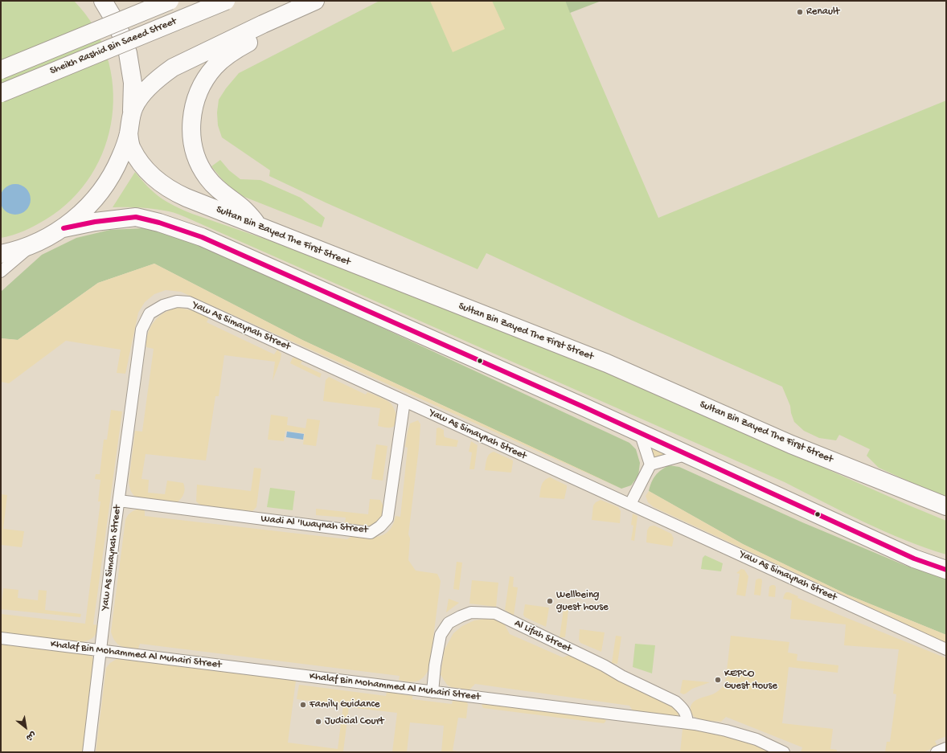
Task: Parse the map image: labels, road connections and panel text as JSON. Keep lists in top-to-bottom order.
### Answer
{
  "streets": {
    "main road": ["Sheikh Rashid Bin Saeed Street", "Sultan Bin Zayed The First Street"],
    "street": [
      "Yaw As Simaynah Street",
      "Wadi Al 'Iwaynah Street",
      "Al Lifah Street",
      "Khalaf Bin Mohammed Al Muhairi Street"
    ]
  },
  "crossings": [
    ["Yaw As Simaynah Street", "Wadi Al 'Iwaynah Street"],
    ["Yaw As Simaynah Street", "Khalaf Bin Mohammed Al Muhairi Street"],
    ["Al Lifah Street", "Khalaf Bin Mohammed Al Muhairi Street"]
  ],
  "places": [
    "Renault",
    "Wellbeing guest house",
    "KEPCO Guest House",
    "Family Guidance",
    "Judicial Court"
  ],
  "north": "bottom right"
}
